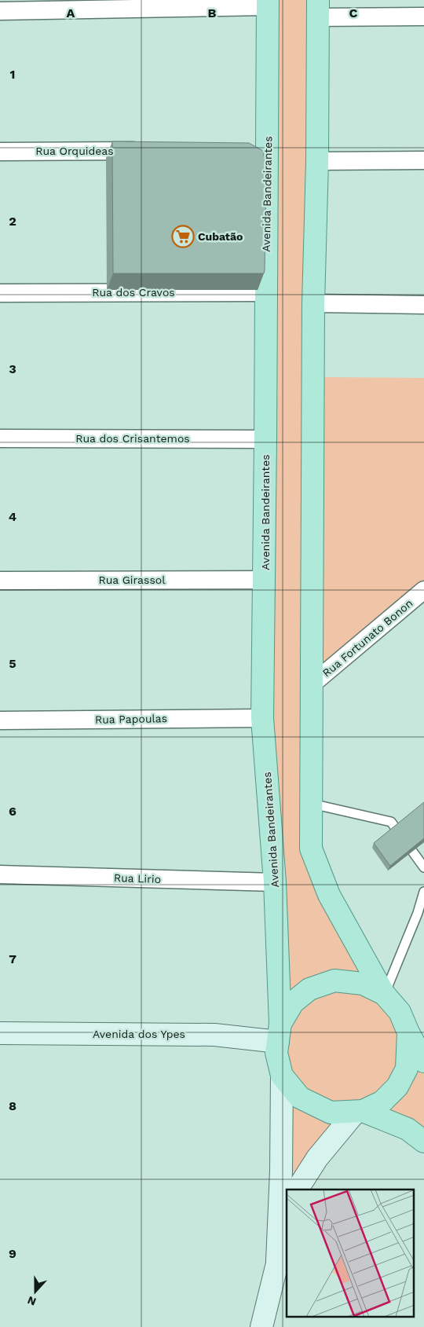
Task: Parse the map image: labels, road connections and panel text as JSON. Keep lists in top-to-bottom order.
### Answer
{
  "streets": {
    "main road": ["Avenida Bandeirantes", "Avenida dos Ypes"],
    "street": [
      "Rua Orquideas",
      "Rua dos Cravos",
      "Rua dos Crisantemos",
      "Rua Girassol",
      "Rua Fortunato Bonon",
      "Rua Papoulas",
      "Rua Lirio"
    ]
  },
  "crossings": [
    ["Avenida Bandeirantes", "Rua dos Cravos"],
    ["Avenida Bandeirantes", "Rua dos Crisantemos"],
    ["Avenida Bandeirantes", "Rua Girassol"],
    ["Avenida Bandeirantes", "Rua Papoulas"],
    ["Avenida Bandeirantes", "Rua Lirio"],
    ["Avenida Bandeirantes", "Avenida dos Ypes"]
  ],
  "places": {
    "supermarket": ["Cubatão"]
  },
  "north": "bottom",
  "grid": {
    "columns": ["A", "B", "C"],
    "rows": [
      "1",
      "2",
      "3",
      "4",
      "5",
      "6",
      "7",
      "8",
      "9"
    ]
  }
}
